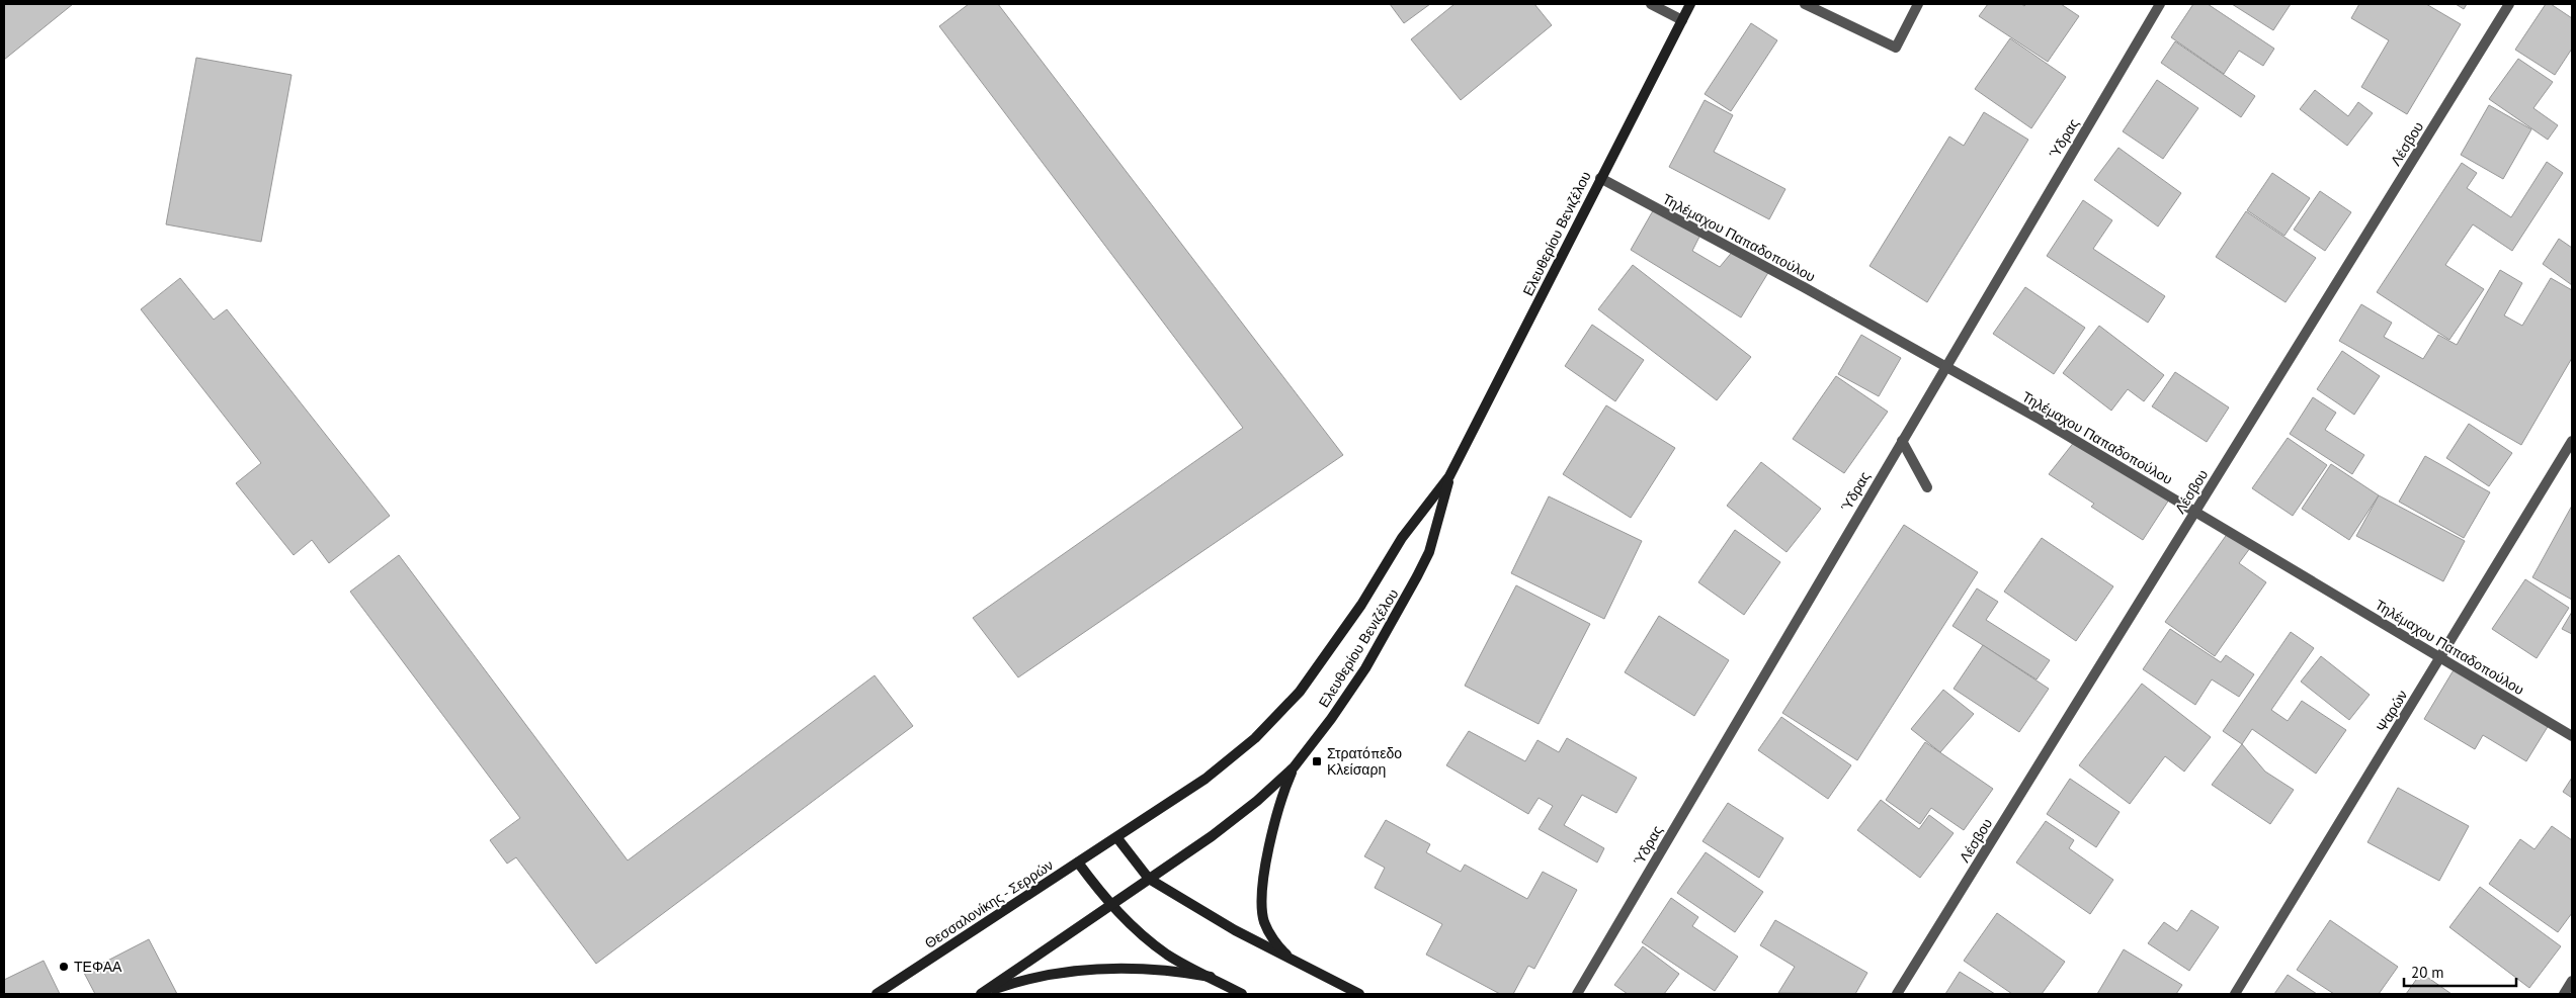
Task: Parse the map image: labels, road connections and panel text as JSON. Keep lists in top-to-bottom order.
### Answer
{
  "streets": {
    "main road": ["Ελευθερίου Βενιζέλου", "Θεσσαλονίκης - Σερρών"],
    "street": [
      "Ύδρας",
      "Λέσβου",
      "Τηλέμαχου Παπαδοπούλου",
      "Ψαρών"
    ]
  },
  "crossings": [
    ["Ύδρας", "Τηλέμαχου Παπαδοπούλου"],
    ["Λέσβου", "Τηλέμαχου Παπαδοπούλου"],
    ["Ελευθερίου Βενιζέλου", "Τηλέμαχου Παπαδοπούλου"],
    ["Ελευθερίου Βενιζέλου", "Θεσσαλονίκης - Σερρών"],
    ["Τηλέμαχου Παπαδοπούλου", "Ψαρών"]
  ],
  "places": {
    "transit": ["Στρατόπεδο Κλείσαρη"],
    "other": ["ΤΕΦΑΑ"]
  },
  "scale_bar": "20 m"
}
